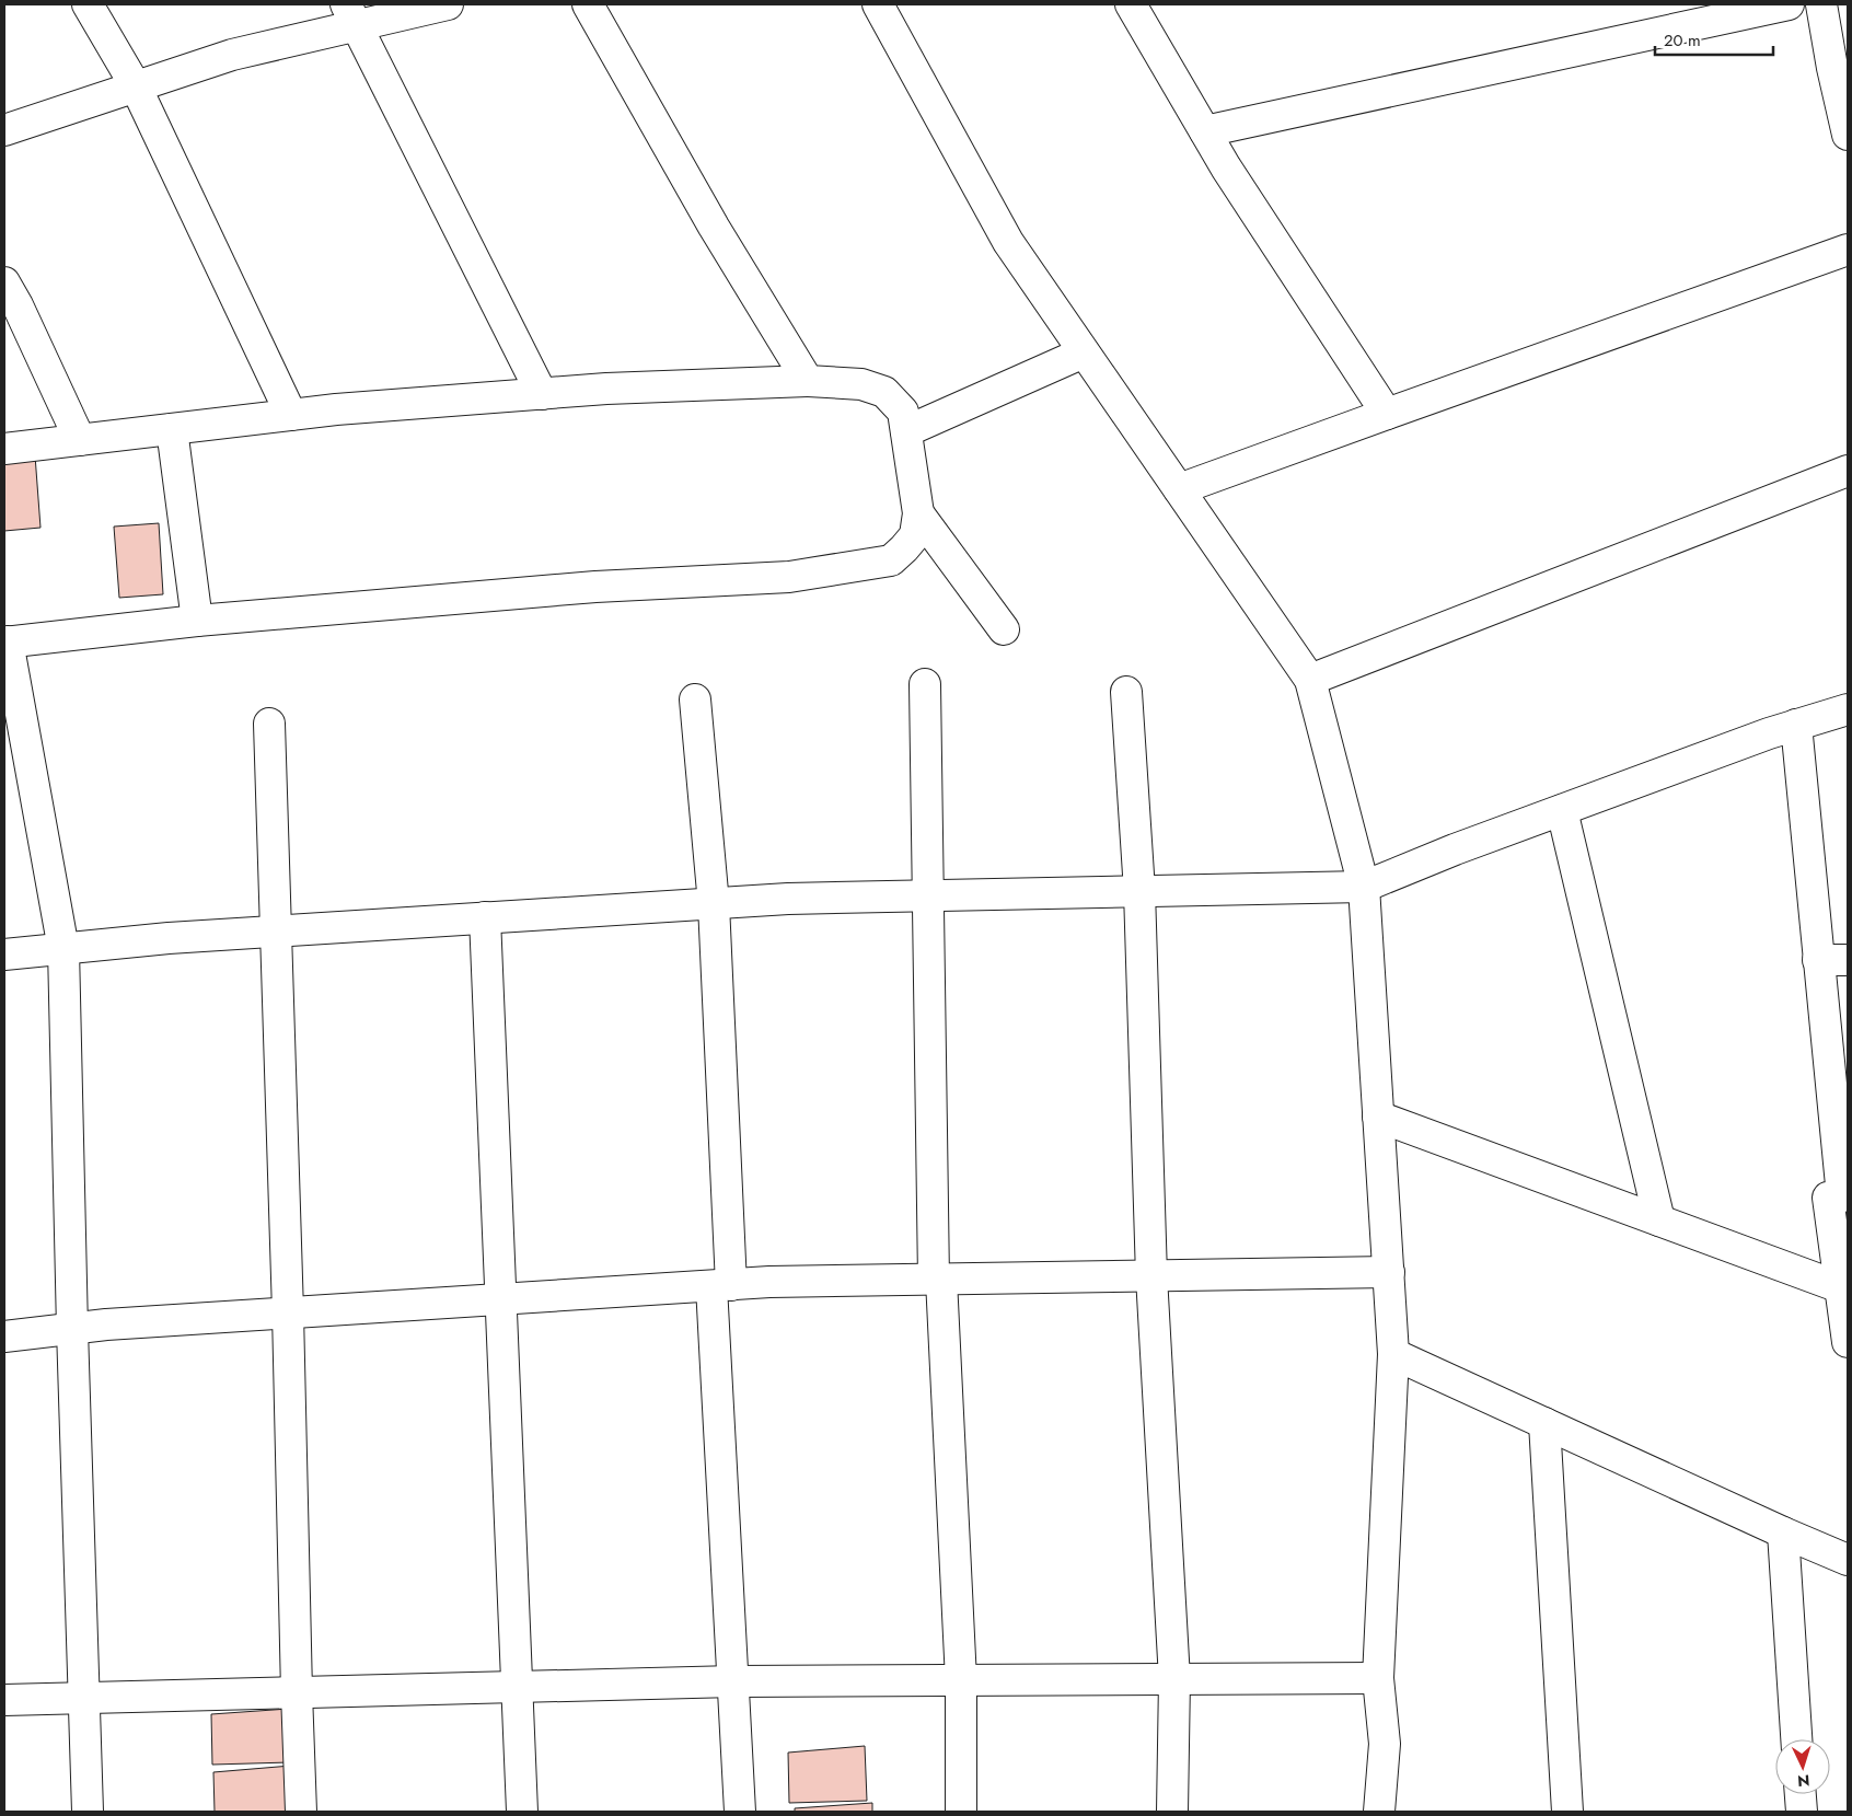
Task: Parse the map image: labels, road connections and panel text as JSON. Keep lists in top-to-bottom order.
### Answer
{
  "scale_bar": "20 m",
  "north": "bottom"
}
